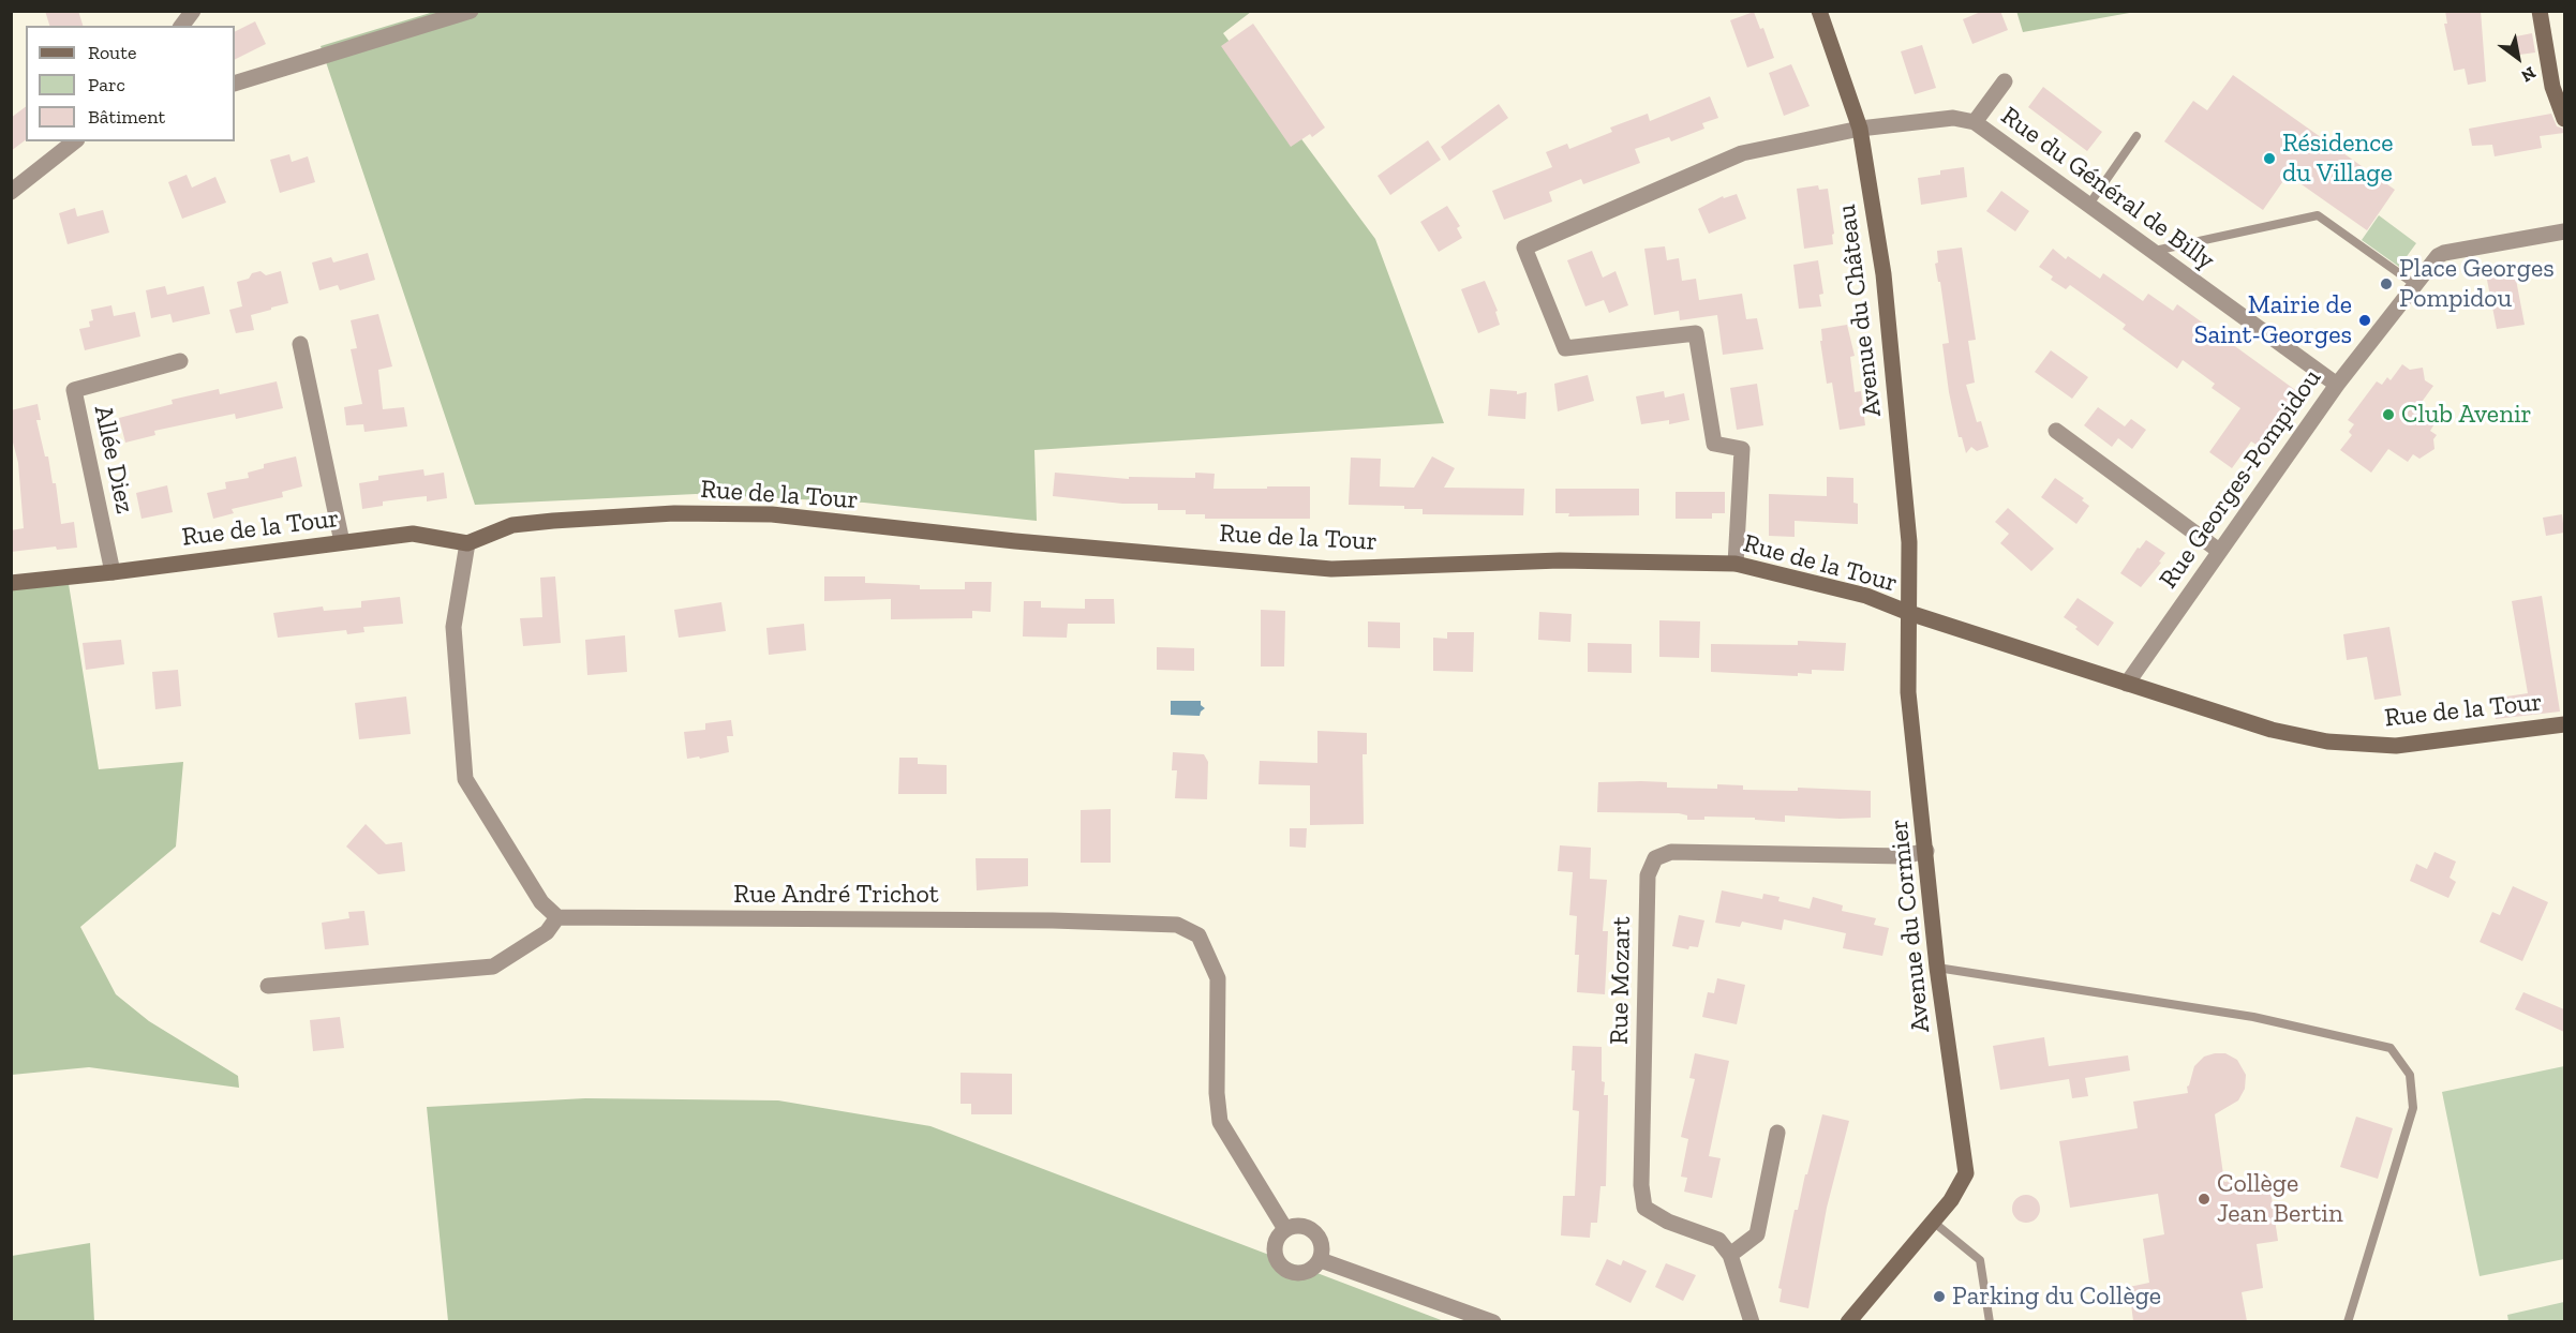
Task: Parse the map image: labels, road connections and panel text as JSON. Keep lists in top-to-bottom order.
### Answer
{
  "streets": {
    "street": [
      "Rue du Général de Billy",
      "Avenue du Château",
      "Allée Diez",
      "Rue Georges-Pompidou",
      "Rue de la Tour",
      "Rue André Trichot",
      "Avenue du Cormier",
      "Rue Mozart"
    ]
  },
  "crossings": [
    ["Rue du Général de Billy", "Avenue du Château"],
    ["Rue du Général de Billy", "Rue Georges-Pompidou"],
    ["Rue du Général de Billy", "Rue de la Tour"],
    ["Avenue du Château", "Rue de la Tour"],
    ["Avenue du Château", "Avenue du Cormier"],
    ["Allée Diez", "Rue de la Tour"],
    ["Rue Georges-Pompidou", "Rue de la Tour"],
    ["Rue de la Tour", "Avenue du Cormier"],
    ["Avenue du Cormier", "Rue Mozart"]
  ],
  "places": [
    "Résidence du Village",
    "Place Georges Pompidou",
    "Mairie de Saint-Georges",
    "Club Avenir",
    "Collège Jean Bertin",
    "Parking du Collège"
  ],
  "legend": ["Route", "Parc", "Bâtiment"],
  "north": "bottom right"
}
